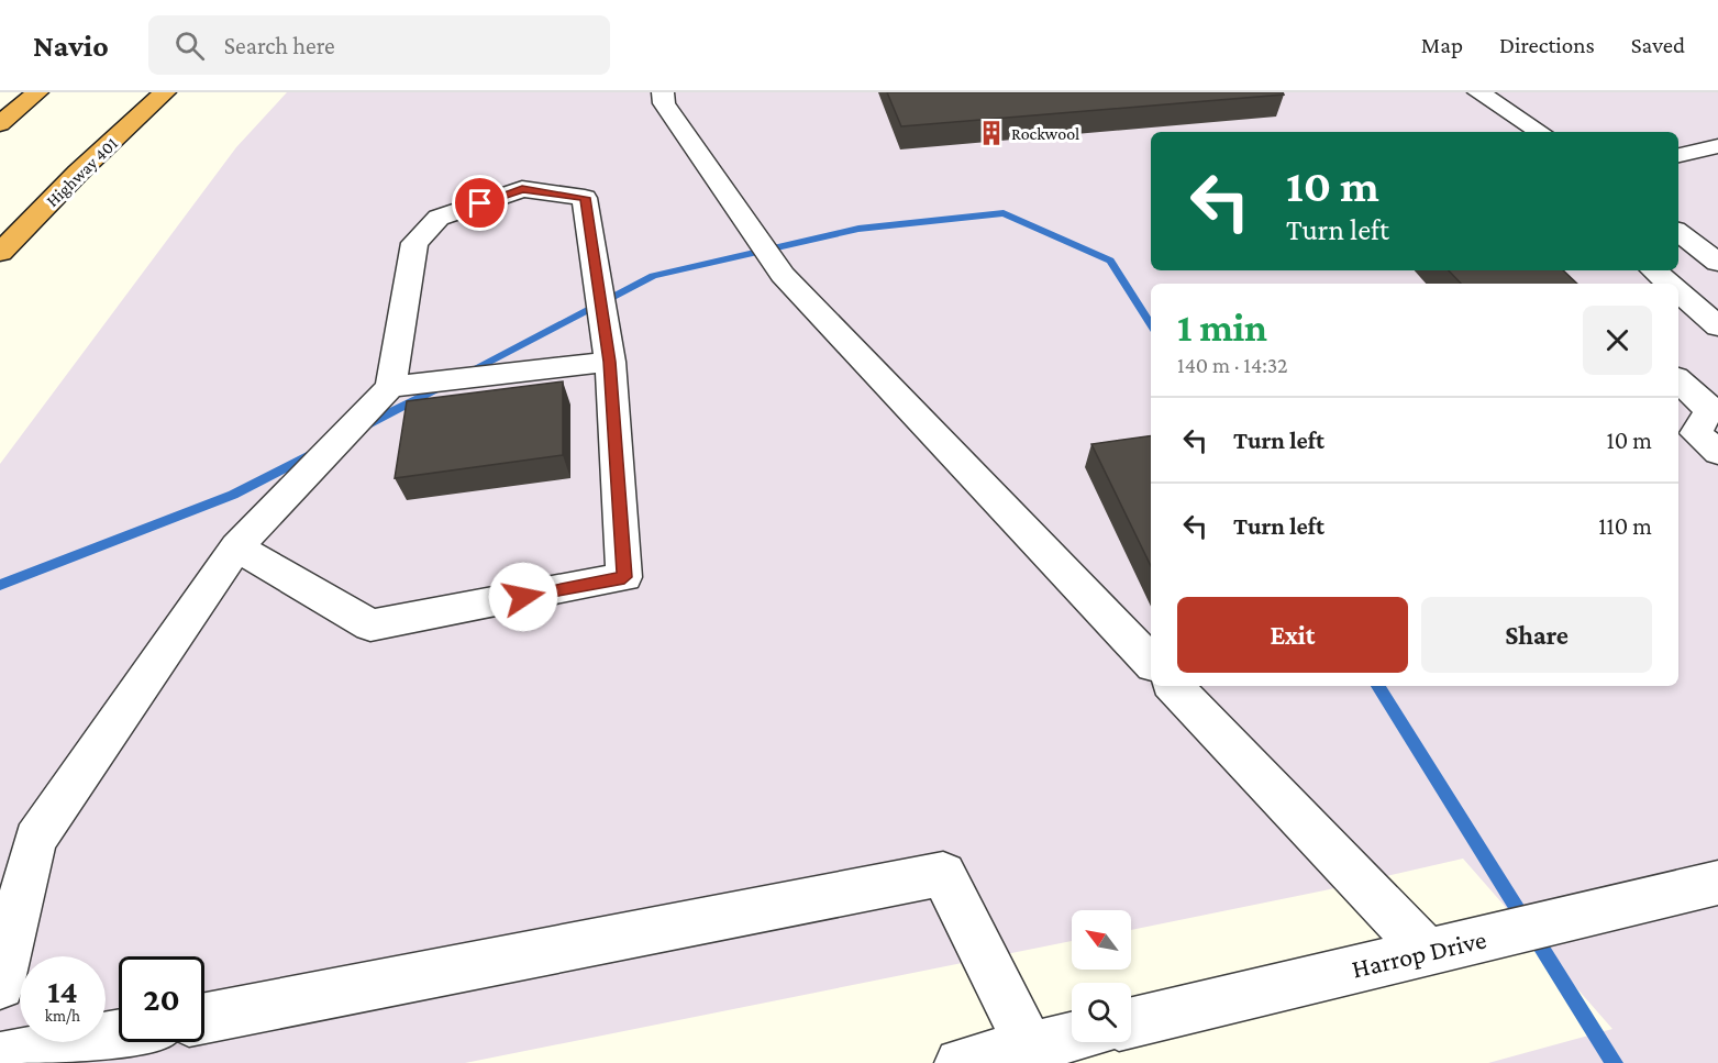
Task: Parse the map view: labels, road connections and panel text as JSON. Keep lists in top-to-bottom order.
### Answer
{
  "streets": {
    "highway": ["Highway 401"],
    "street": ["Harrop Drive"]
  },
  "places": {
    "building": ["Rockwool"]
  },
  "north": "top left",
  "page": {
    "header": "Navio",
    "search": "Search here",
    "nav": ["Map", "Directions", "Saved"],
    "turn": ["10 m", "Turn left"],
    "heading": ["1 min", "140 m · 14:32"],
    "list": [
      {
        "name": "Turn left",
        "value": "10 m"
      },
      {
        "name": "Turn left",
        "value": "110 m"
      }
    ],
    "buttons": ["Exit", "Share"],
    "speed": "14 km/h",
    "limit": "20"
  }
}
